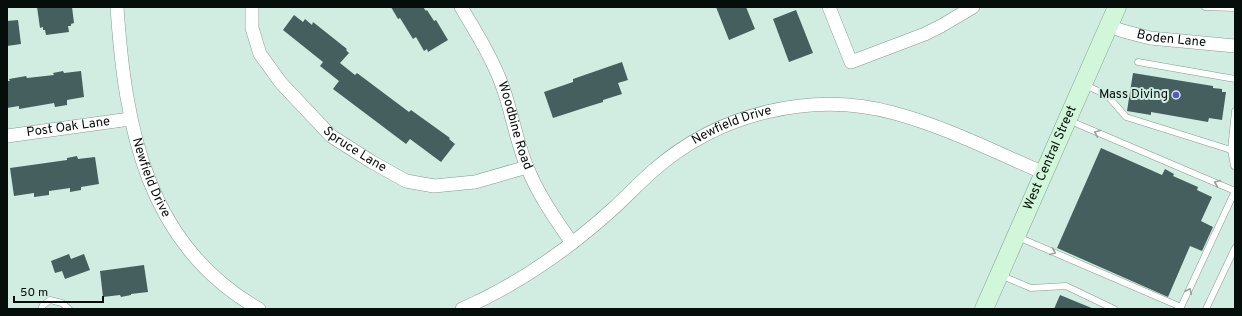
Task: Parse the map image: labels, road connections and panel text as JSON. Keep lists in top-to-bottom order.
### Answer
{
  "streets": {
    "main road": ["West Central Street"],
    "street": [
      "Boden Lane",
      "Woodbine Road",
      "Newfield Drive",
      "Post Oak Lane",
      "Spruce Lane"
    ]
  },
  "crossings": [
    ["Boden Lane", "West Central Street"],
    ["Woodbine Road", "Newfield Drive"],
    ["Woodbine Road", "Spruce Lane"],
    ["Newfield Drive", "Post Oak Lane"],
    ["Newfield Drive", "West Central Street"]
  ],
  "places": ["Mass Diving"],
  "scale_bar": "50 m"
}
